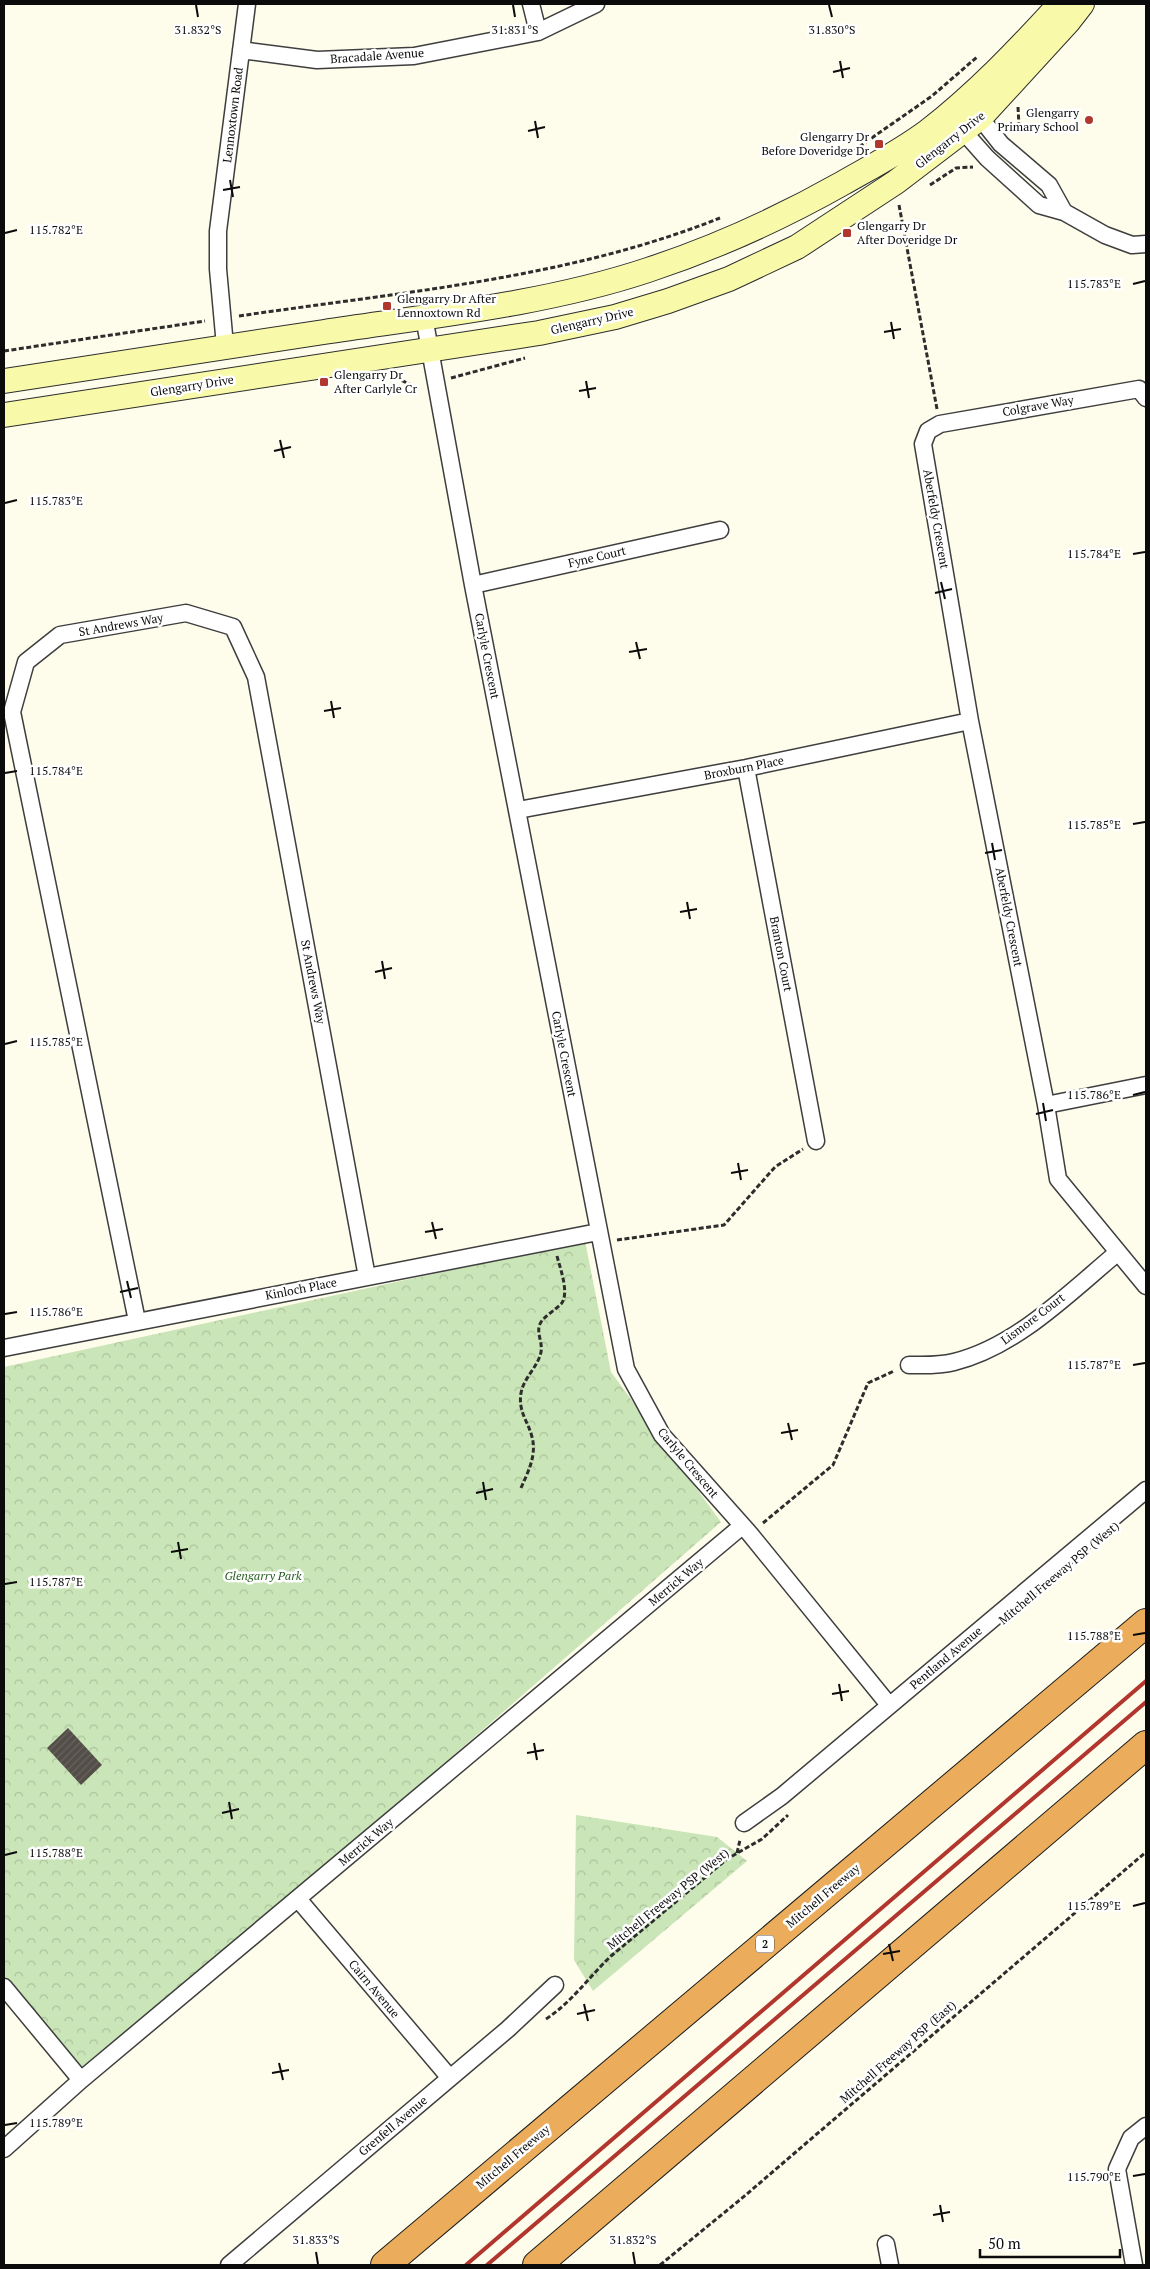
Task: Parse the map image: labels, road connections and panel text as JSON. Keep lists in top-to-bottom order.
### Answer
{
  "streets": {
    "highway": ["Mitchell Freeway", "2"],
    "main road": ["Glengarry Drive"],
    "street": [
      "Bracadale Avenue",
      "Lennoxtown Road",
      "Colgrave Way",
      "Aberfeldy Crescent",
      "Fyne Court",
      "St Andrews Way",
      "Carlyle Crescent",
      "Broxburn Place",
      "Branton Court",
      "Kinloch Place",
      "Lismore Court",
      "Merrick Way",
      "Pentland Avenue",
      "Cairn Avenue",
      "Grenfell Avenue"
    ],
    "path": ["Mitchell Freeway PSP (West)", "Mitchell Freeway PSP (East)"]
  },
  "crossings": [
    ["Bracadale Avenue", "Lennoxtown Road"],
    ["Lennoxtown Road", "Glengarry Drive"],
    ["Glengarry Drive", "Carlyle Crescent"],
    ["Colgrave Way", "Aberfeldy Crescent"],
    ["Aberfeldy Crescent", "Broxburn Place"],
    ["Aberfeldy Crescent", "Lismore Court"],
    ["Fyne Court", "Carlyle Crescent"],
    ["St Andrews Way", "Kinloch Place"],
    ["Carlyle Crescent", "Broxburn Place"],
    ["Carlyle Crescent", "Kinloch Place"],
    ["Carlyle Crescent", "Merrick Way"],
    ["Carlyle Crescent", "Pentland Avenue"],
    ["Broxburn Place", "Branton Court"],
    ["Merrick Way", "Cairn Avenue"],
    ["Cairn Avenue", "Grenfell Avenue"]
  ],
  "parks": ["Glengarry Park"],
  "places": {
    "other": ["Glengarry Primary School"],
    "transit": [
      "Glengarry Dr Before Doveridge Dr",
      "Glengarry Dr After Doveridge Dr",
      "Glengarry Dr After Lennoxtown Rd",
      "Glengarry Dr After Carlyle Cr"
    ]
  },
  "scale_bar": "50 m",
  "coordinates": [
    "31.832°S",
    "31.831°S",
    "31.830°S",
    "115.782°E",
    "115.783°E",
    "115.784°E",
    "115.785°E",
    "115.786°E",
    "115.787°E",
    "115.788°E",
    "115.789°E",
    "115.790°E",
    "31.833°S"
  ]
}
